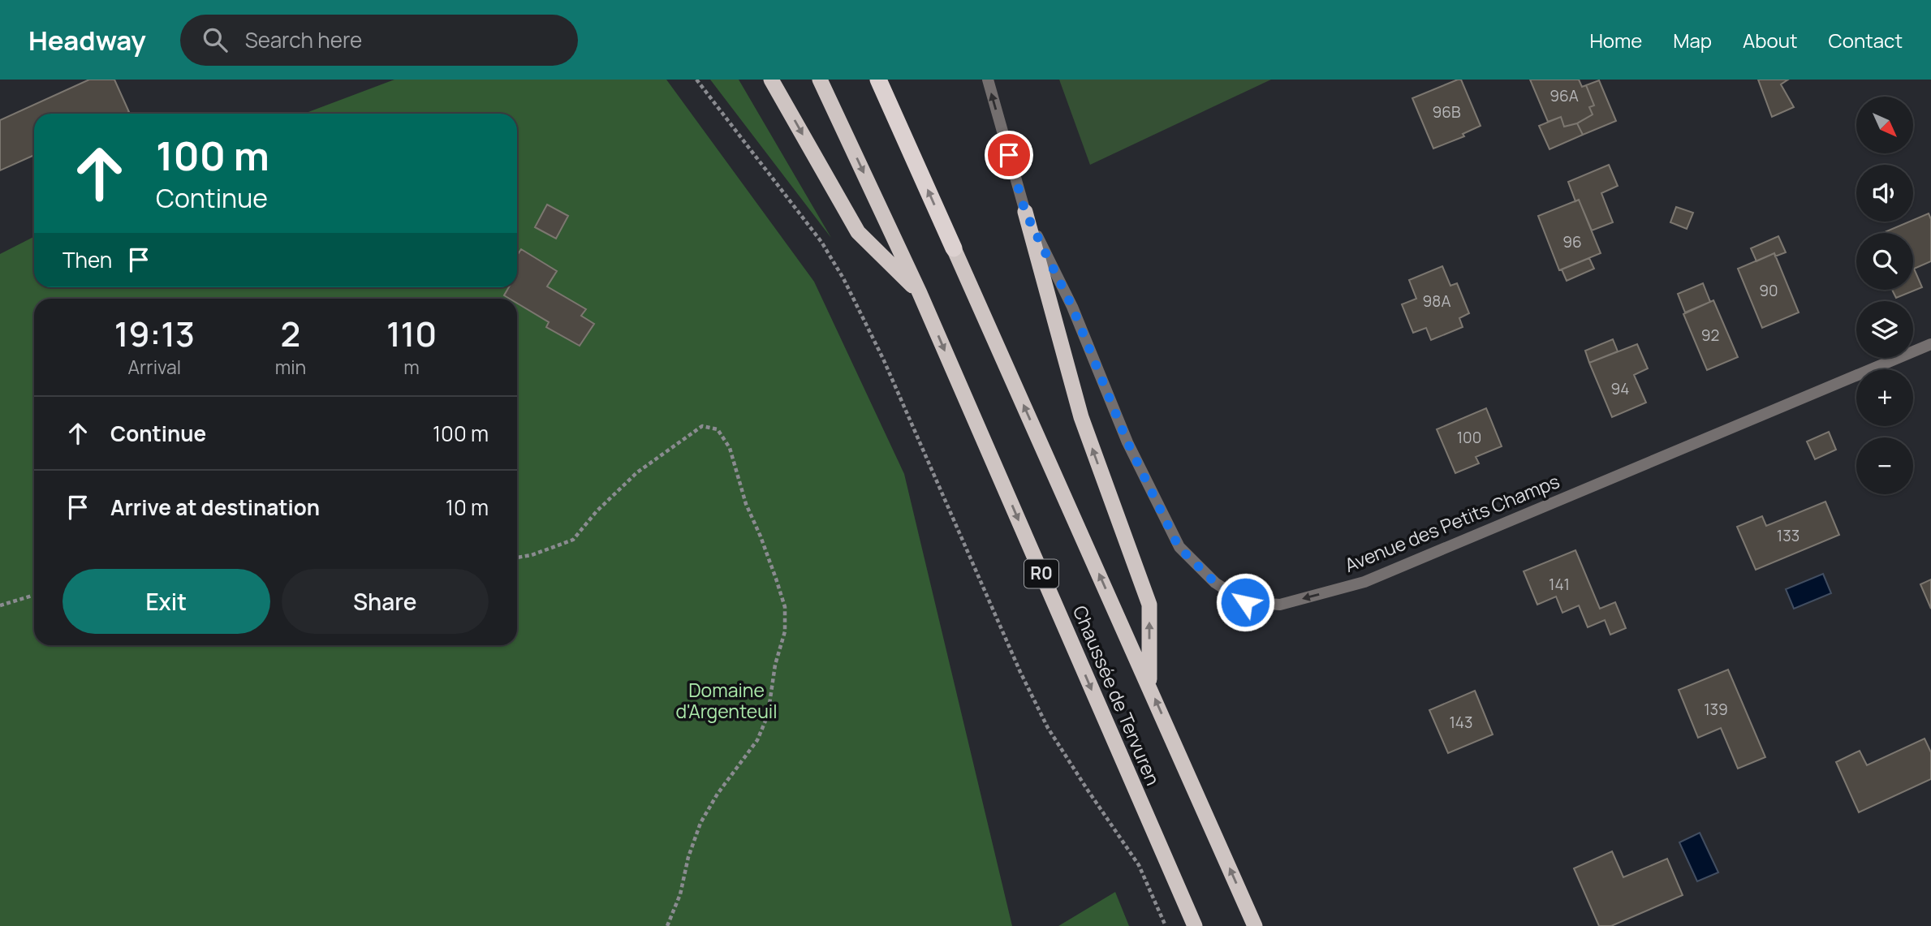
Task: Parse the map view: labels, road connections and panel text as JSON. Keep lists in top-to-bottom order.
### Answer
{
  "streets": {
    "highway": ["R0", "Chaussée de Tervuren"],
    "street": ["Avenue des Petits Champs"]
  },
  "crossings": [
    ["R0", "Chaussée de Tervuren"]
  ],
  "parks": ["Domaine d'Argenteuil"],
  "house_numbers": [
    "96A",
    "96B",
    "96",
    "90",
    "98A",
    "92",
    "94",
    "100",
    "133",
    "141",
    "139",
    "143"
  ],
  "north": "bottom right",
  "page": {
    "header": "Headway",
    "search": "Search here",
    "nav": [
      "Home",
      "Map",
      "About",
      "Contact"
    ],
    "map_buttons": ["+", "−"],
    "turn": ["100 m", "Continue"],
    "then": "Then",
    "eta": [
      "19:13",
      "Arrival",
      "2",
      "min",
      "110",
      "m"
    ],
    "list": [
      {
        "name": "Continue",
        "value": "100 m"
      },
      {
        "name": "Arrive at destination",
        "value": "10 m"
      }
    ],
    "buttons": ["Exit", "Share"]
  }
}
